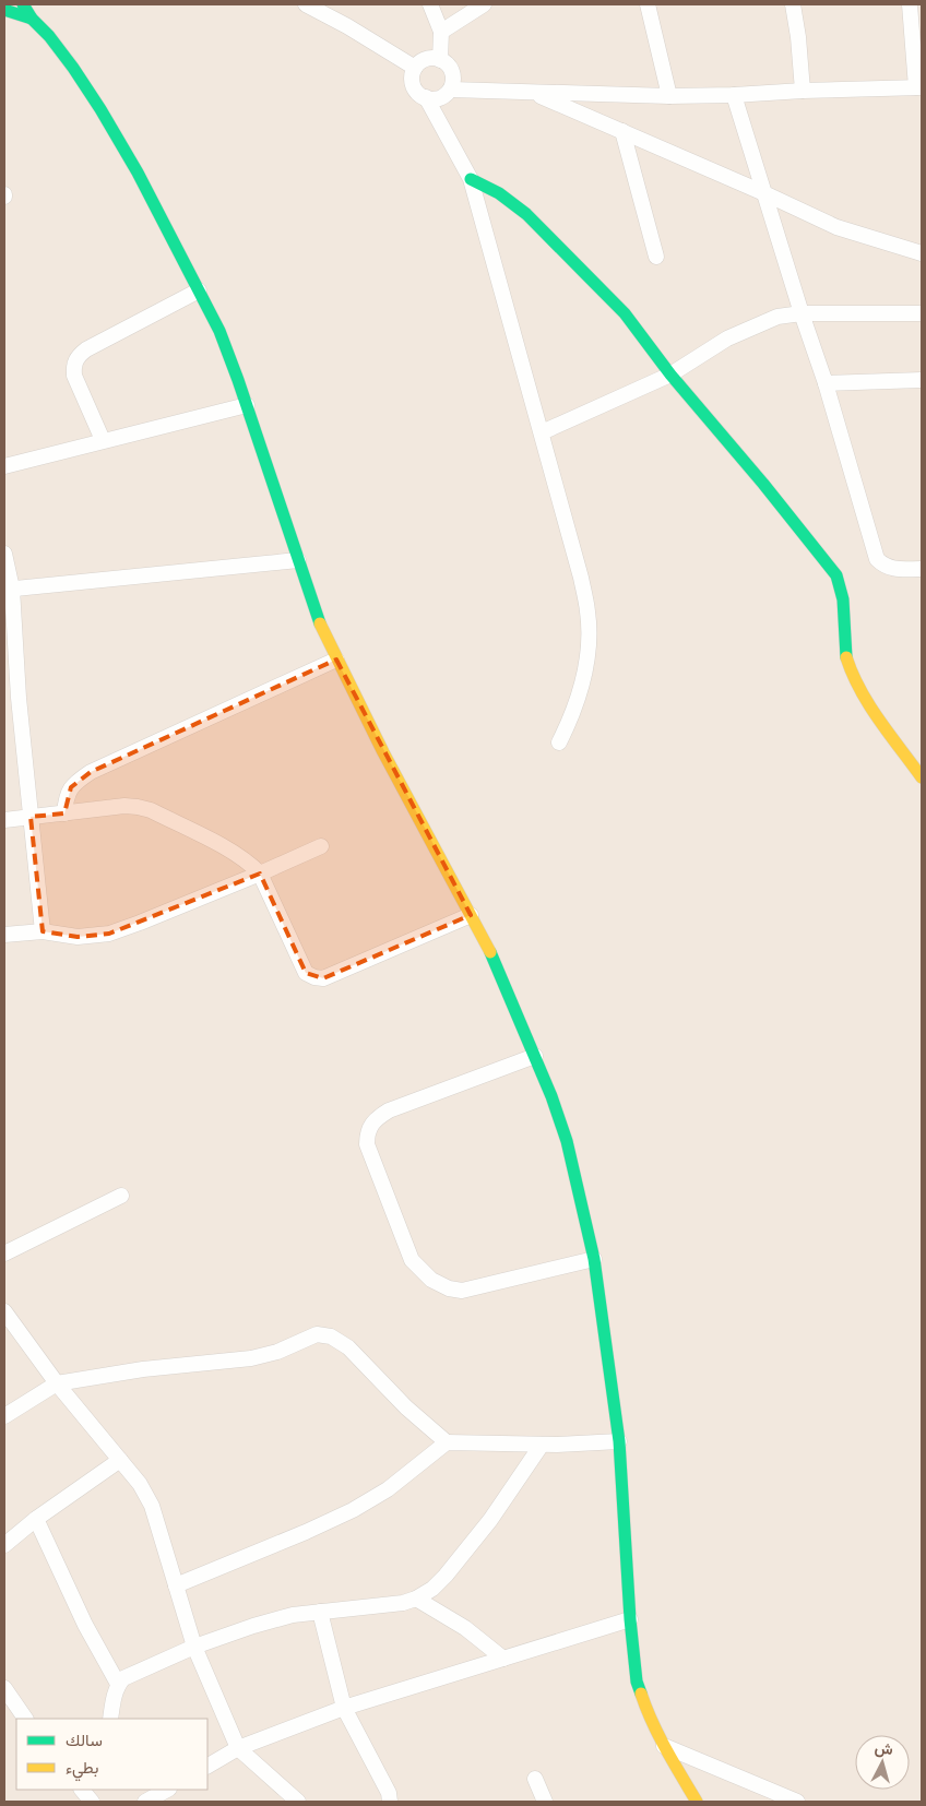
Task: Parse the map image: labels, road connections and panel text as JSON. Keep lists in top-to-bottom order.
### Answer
{
  "legend": ["سالك", "بطيء"],
  "north": "top"
}
